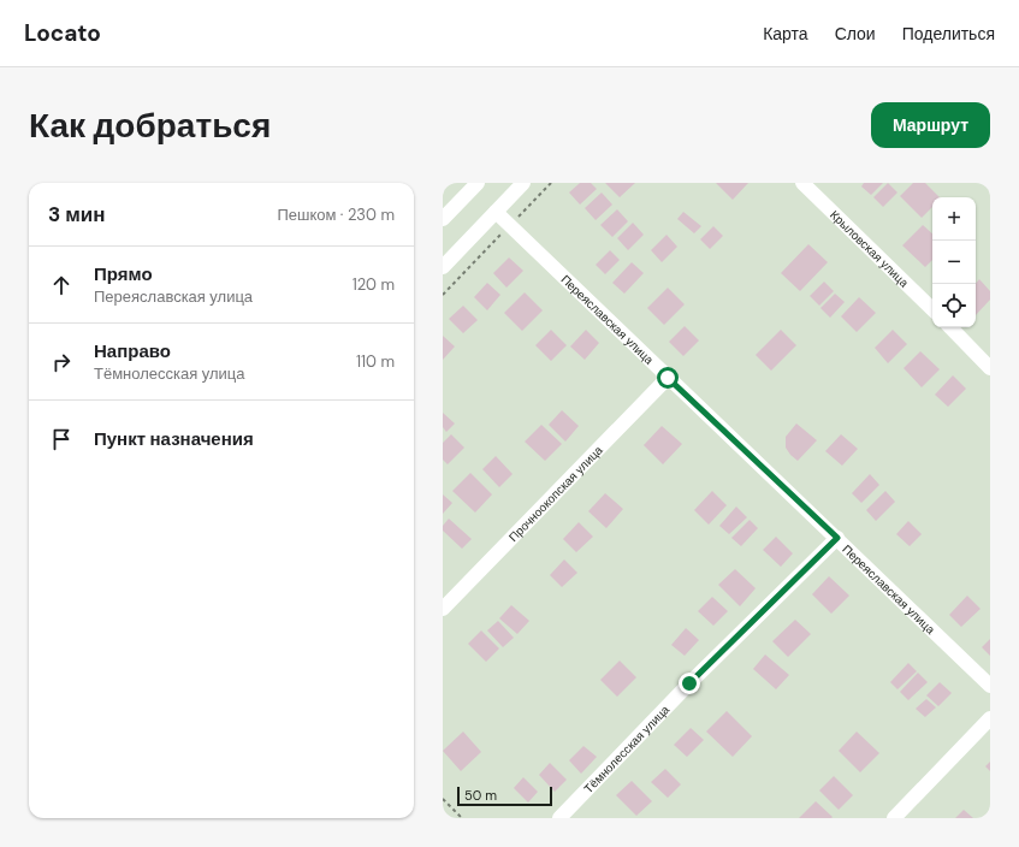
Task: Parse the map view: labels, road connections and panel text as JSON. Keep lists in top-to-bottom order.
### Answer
{
  "streets": {
    "street": [
      "Крыловская улица",
      "Переяславская улица",
      "Прочноокопская улица",
      "Тёмнолесская улица"
    ]
  },
  "crossings": [
    ["Переяславская улица", "Прочноокопская улица"],
    ["Переяславская улица", "Тёмнолесская улица"]
  ],
  "scale_bar": "50 m",
  "page": {
    "header": "Locato",
    "nav": ["Карта", "Слои", "Поделиться"],
    "buttons": "Маршрут",
    "title": "Как добраться",
    "heading": ["3 мин", "Пешком · 230 m"],
    "map_buttons": ["+", "−"],
    "list": [
      ["Прямо", "Переяславская улица", "120 m"],
      ["Направо", "Тёмнолесская улица", "110 m"],
      "Пункт назначения"
    ],
    "scale": "50 m"
  }
}
